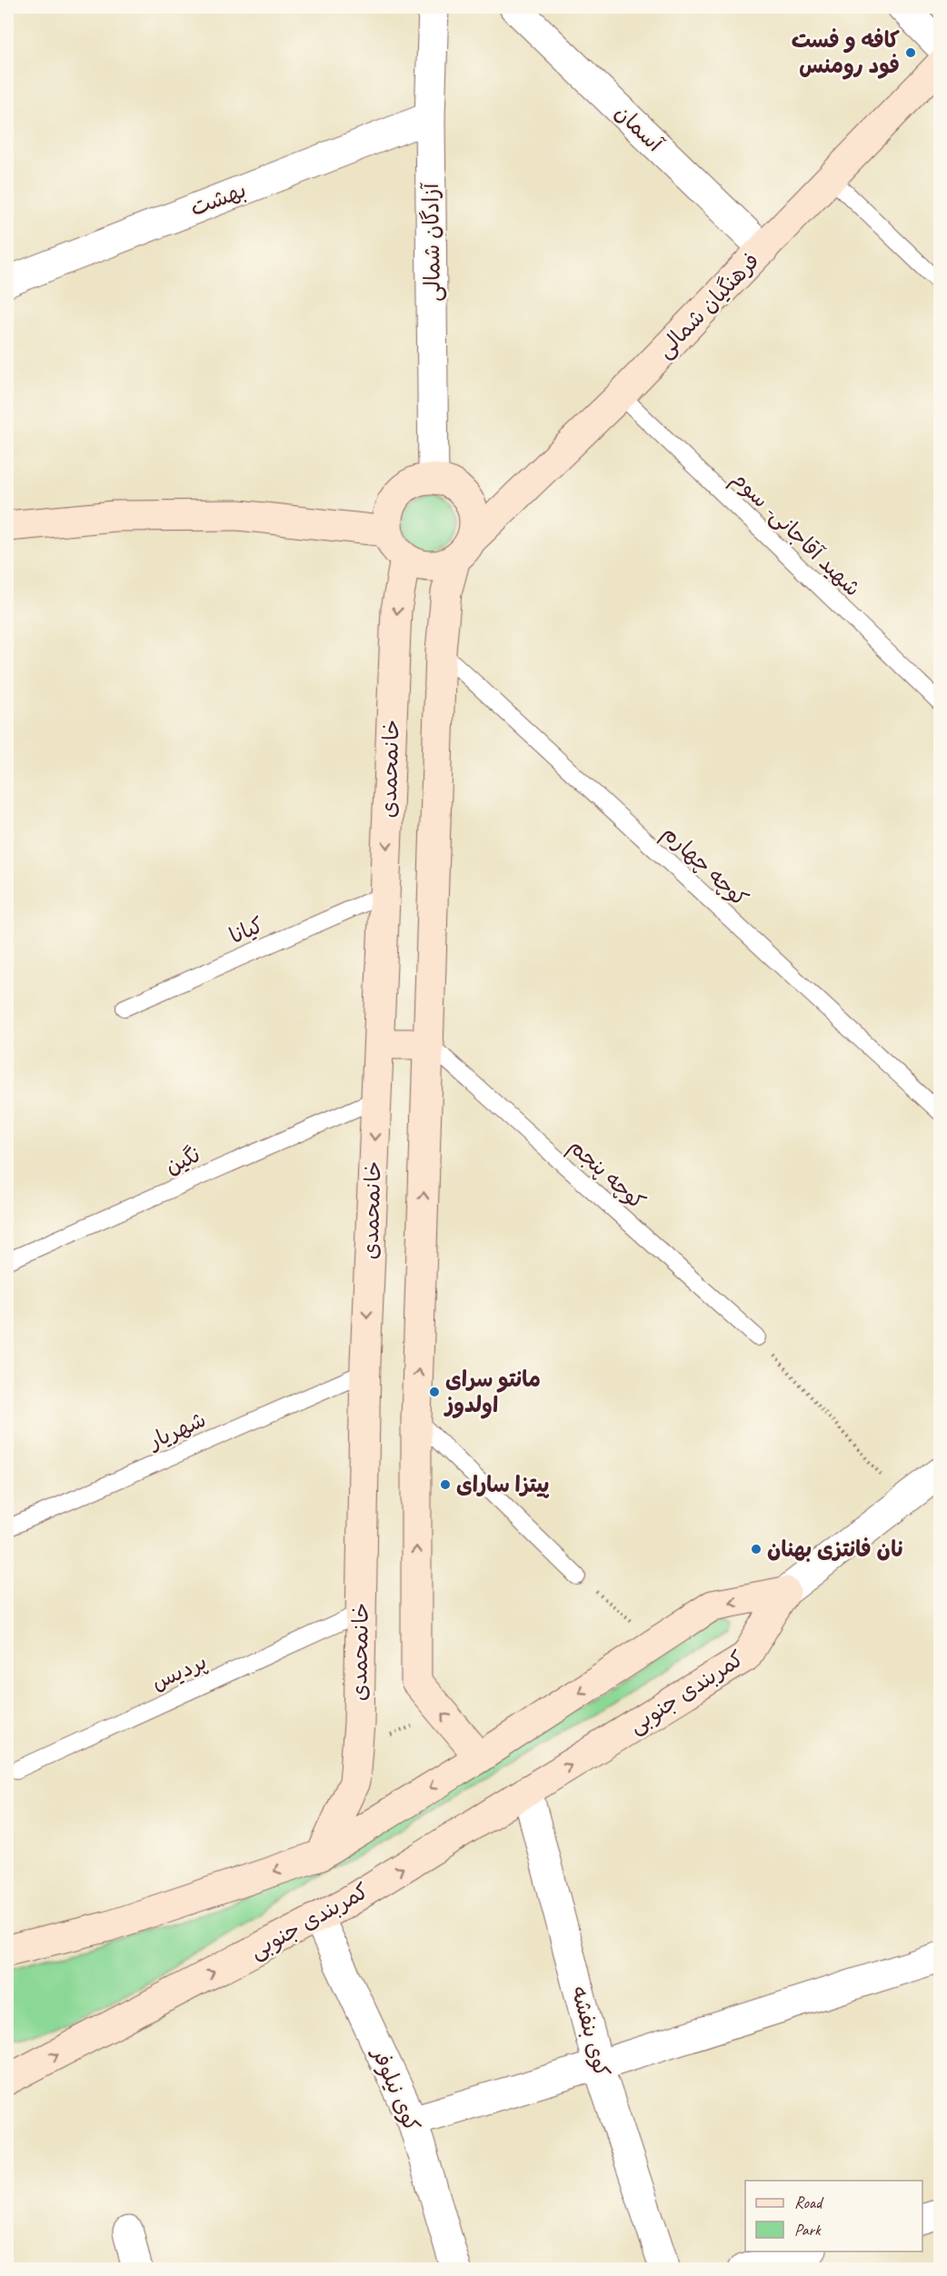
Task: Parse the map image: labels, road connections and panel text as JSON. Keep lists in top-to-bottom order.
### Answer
{
  "streets": {
    "main road": ["فرهنگیان شمالی", "خانمحمدی", "کمربندی جنوبی"],
    "street": [
      "آسمان",
      "بهشت",
      "آزادگان شمالی",
      "کوی بنفشه",
      "کوی نیلوفر"
    ],
    "lane": [
      "شهید آقاجانی- سوم",
      "کوچه چهارم",
      "کیانا",
      "نگین",
      "کوچه پنجم",
      "شهریار",
      "پردیس"
    ]
  },
  "crossings": [
    ["آسمان", "فرهنگیان شمالی"],
    ["بهشت", "آزادگان شمالی"],
    ["آزادگان شمالی", "فرهنگیان شمالی"],
    ["آزادگان شمالی", "خانمحمدی"],
    ["فرهنگیان شمالی", "شهید آقاجانی- سوم"],
    ["فرهنگیان شمالی", "خانمحمدی"],
    ["خانمحمدی", "کیانا"],
    ["خانمحمدی", "نگین"],
    ["خانمحمدی", "شهریار"],
    ["خانمحمدی", "پردیس"],
    ["کمربندی جنوبی", "کوی بنفشه"],
    ["کمربندی جنوبی", "کوی نیلوفر"]
  ],
  "places": [
    "کافه و فست فود رومنس",
    "مانتو سرای اولدوز",
    "پیتزا سارای",
    "نان فانتزی بهنان"
  ],
  "legend": ["Road", "Park"]
}
